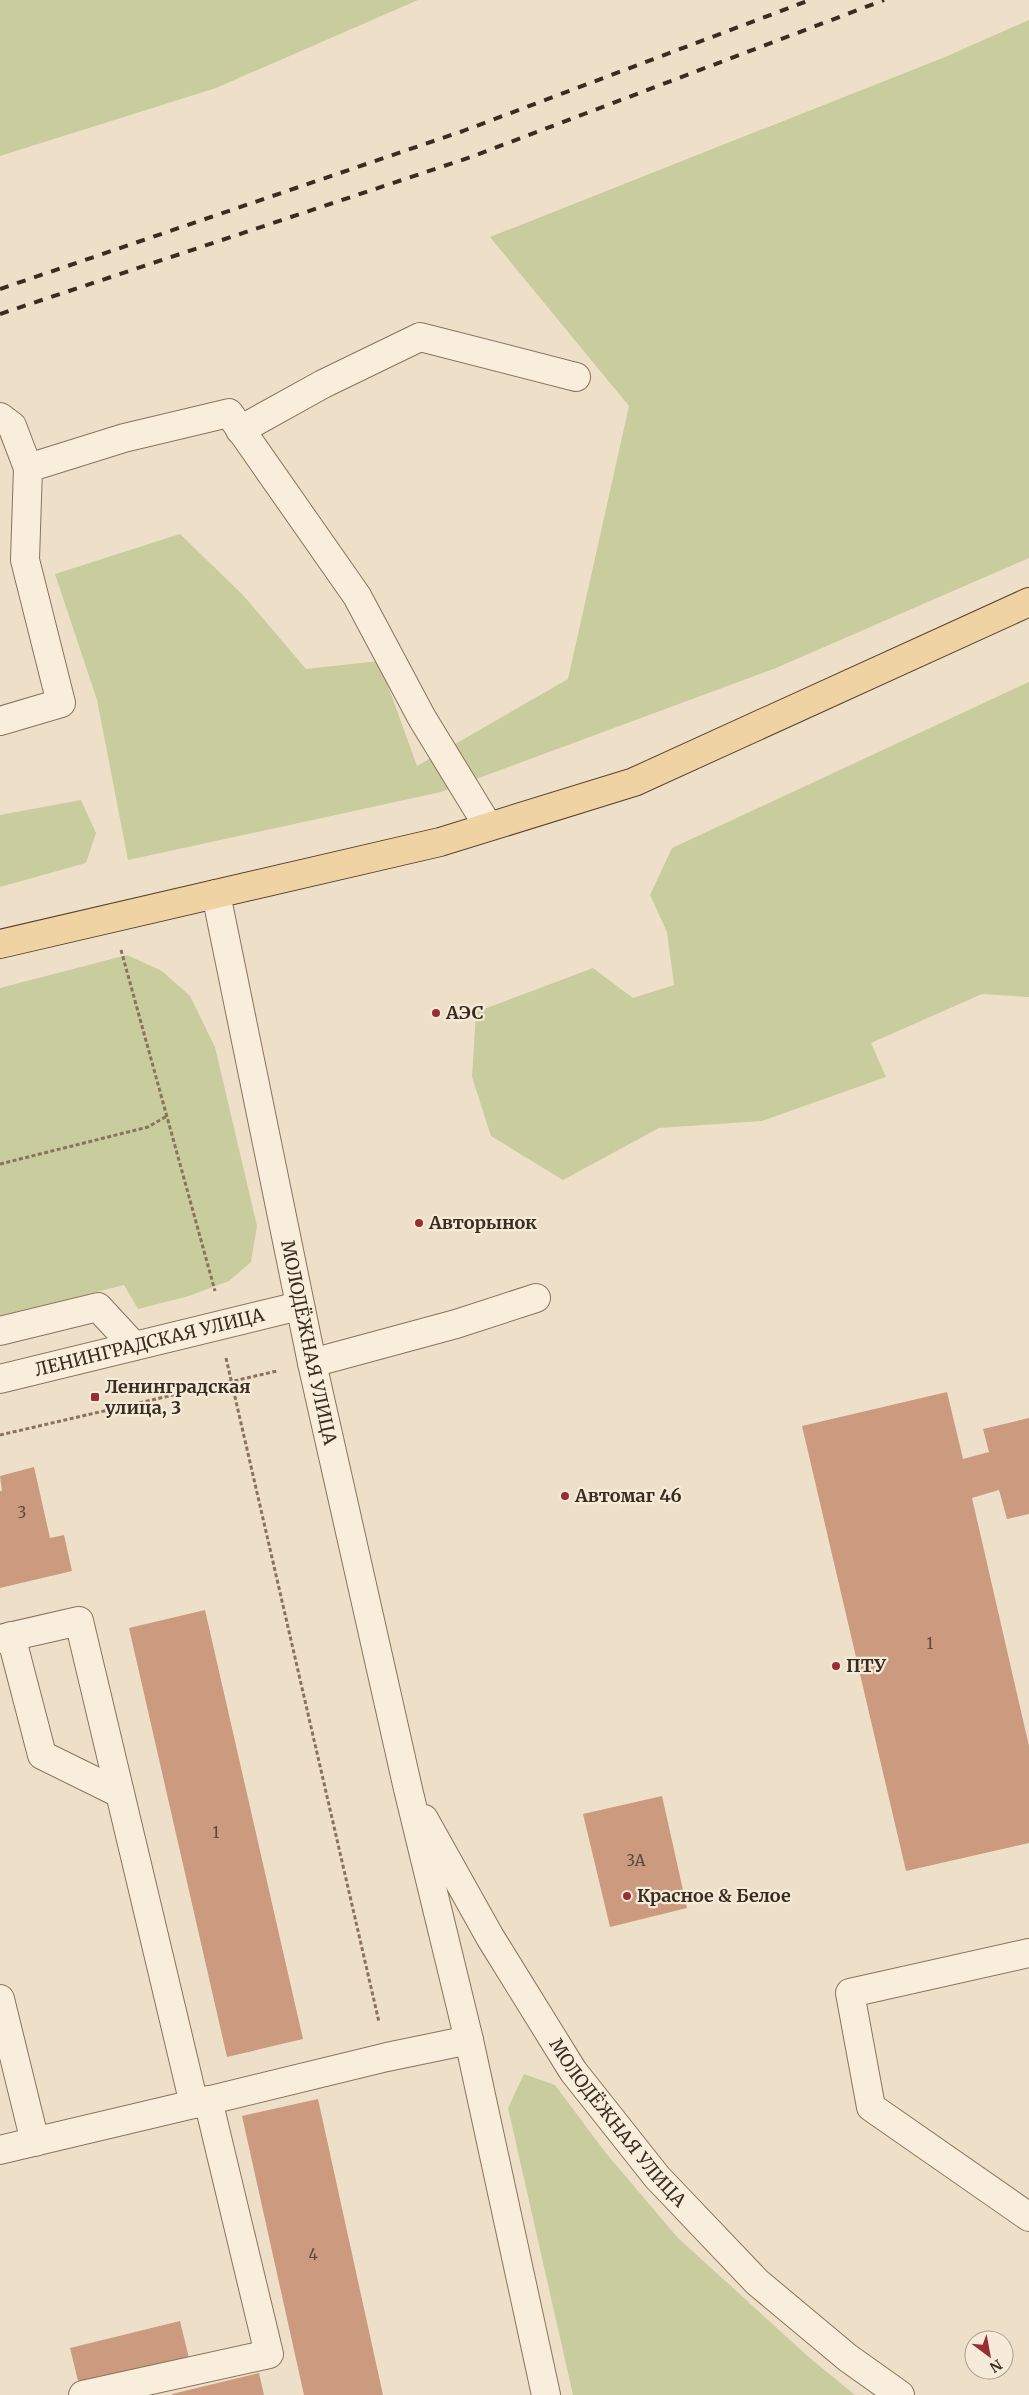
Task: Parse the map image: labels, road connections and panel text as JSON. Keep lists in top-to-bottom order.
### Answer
{
  "streets": {
    "street": ["ЛЕНИНГРАДСКАЯ УЛИЦА", "МОЛОДЁЖНАЯ УЛИЦА"]
  },
  "crossings": [
    ["ЛЕНИНГРАДСКАЯ УЛИЦА", "МОЛОДЁЖНАЯ УЛИЦА"]
  ],
  "places": {
    "other": [
      "АЭС",
      "Авторынок",
      "Автомаг 46",
      "ПТУ",
      "Красное & Белое"
    ],
    "transit": ["Ленинградская улица, 3"]
  },
  "house_numbers": [
    "3",
    "1",
    "1",
    "3А",
    "4"
  ],
  "north": "bottom right"
}
